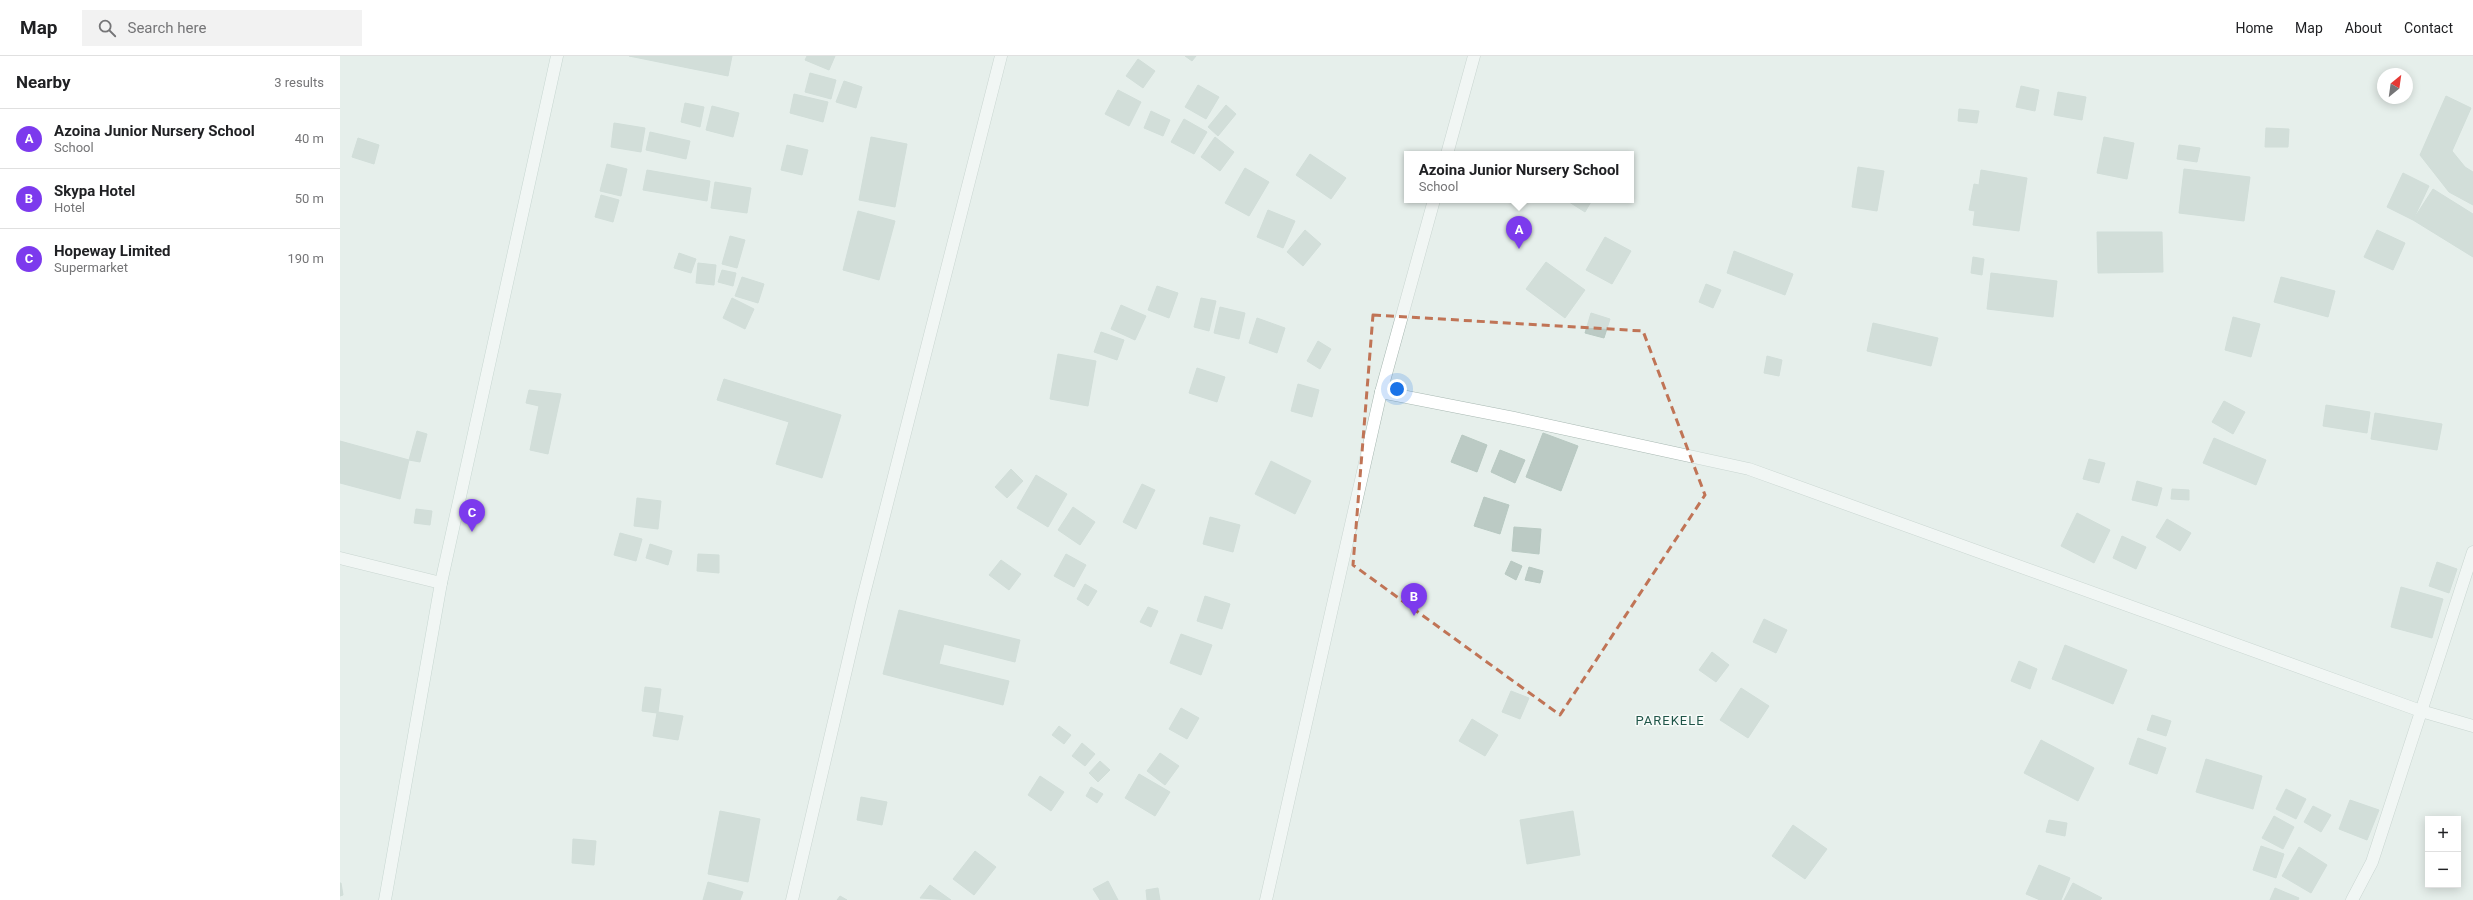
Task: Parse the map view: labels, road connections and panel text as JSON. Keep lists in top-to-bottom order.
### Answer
{
  "districts": ["PAREKELE"],
  "north": "top right",
  "page": {
    "header": "Map",
    "search": "Search here",
    "nav": [
      "Home",
      "Map",
      "About",
      "Contact"
    ],
    "heading": ["Nearby", "3 results"],
    "list": [
      {
        "mark": "A",
        "name": "Azoina Junior Nursery School",
        "note": "School",
        "value": "40 m"
      },
      {
        "mark": "B",
        "name": "Skypa Hotel",
        "note": "Hotel",
        "value": "50 m"
      },
      {
        "mark": "C",
        "name": "Hopeway Limited",
        "note": "Supermarket",
        "value": "190 m"
      }
    ],
    "popup": ["Azoina Junior Nursery School", "School"],
    "pins": ["A", "C", "B"],
    "map_buttons": ["+", "−"]
  }
}
